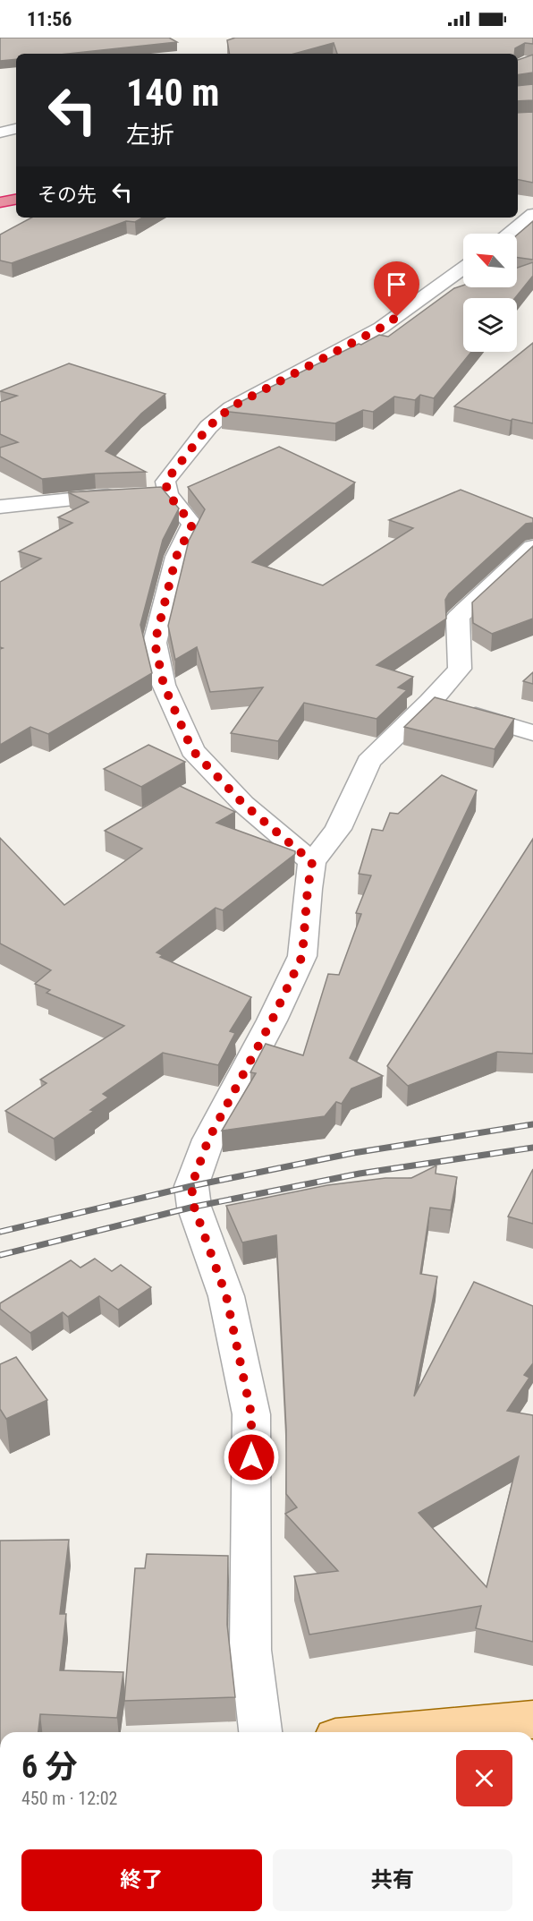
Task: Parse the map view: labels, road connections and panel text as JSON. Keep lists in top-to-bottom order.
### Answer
{
  "north": "top left",
  "page": {
    "status": "11:56",
    "turn": ["140 m", "左折"],
    "then": "その先",
    "heading": ["6 分", "450 m · 12:02"],
    "buttons": ["終了", "共有"]
  }
}
